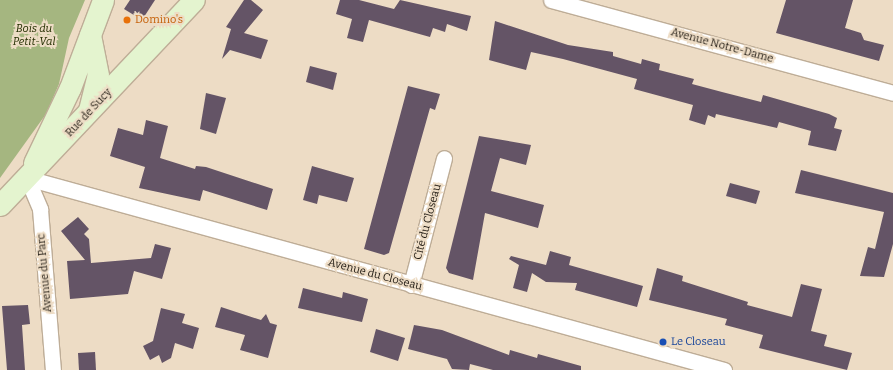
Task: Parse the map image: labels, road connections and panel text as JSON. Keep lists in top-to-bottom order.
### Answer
{
  "streets": {
    "main road": ["Rue de Sucy"],
    "street": [
      "Avenue Notre-Dame",
      "Cité du Closeau",
      "Avenue du Parc",
      "Avenue du Closeau"
    ]
  },
  "crossings": [
    ["Rue de Sucy", "Avenue du Parc"],
    ["Rue de Sucy", "Avenue du Closeau"],
    ["Cité du Closeau", "Avenue du Closeau"],
    ["Avenue du Parc", "Avenue du Closeau"]
  ],
  "parks": ["Bois du Petit-Val"],
  "places": ["Domino's", "Le Closeau"]
}
